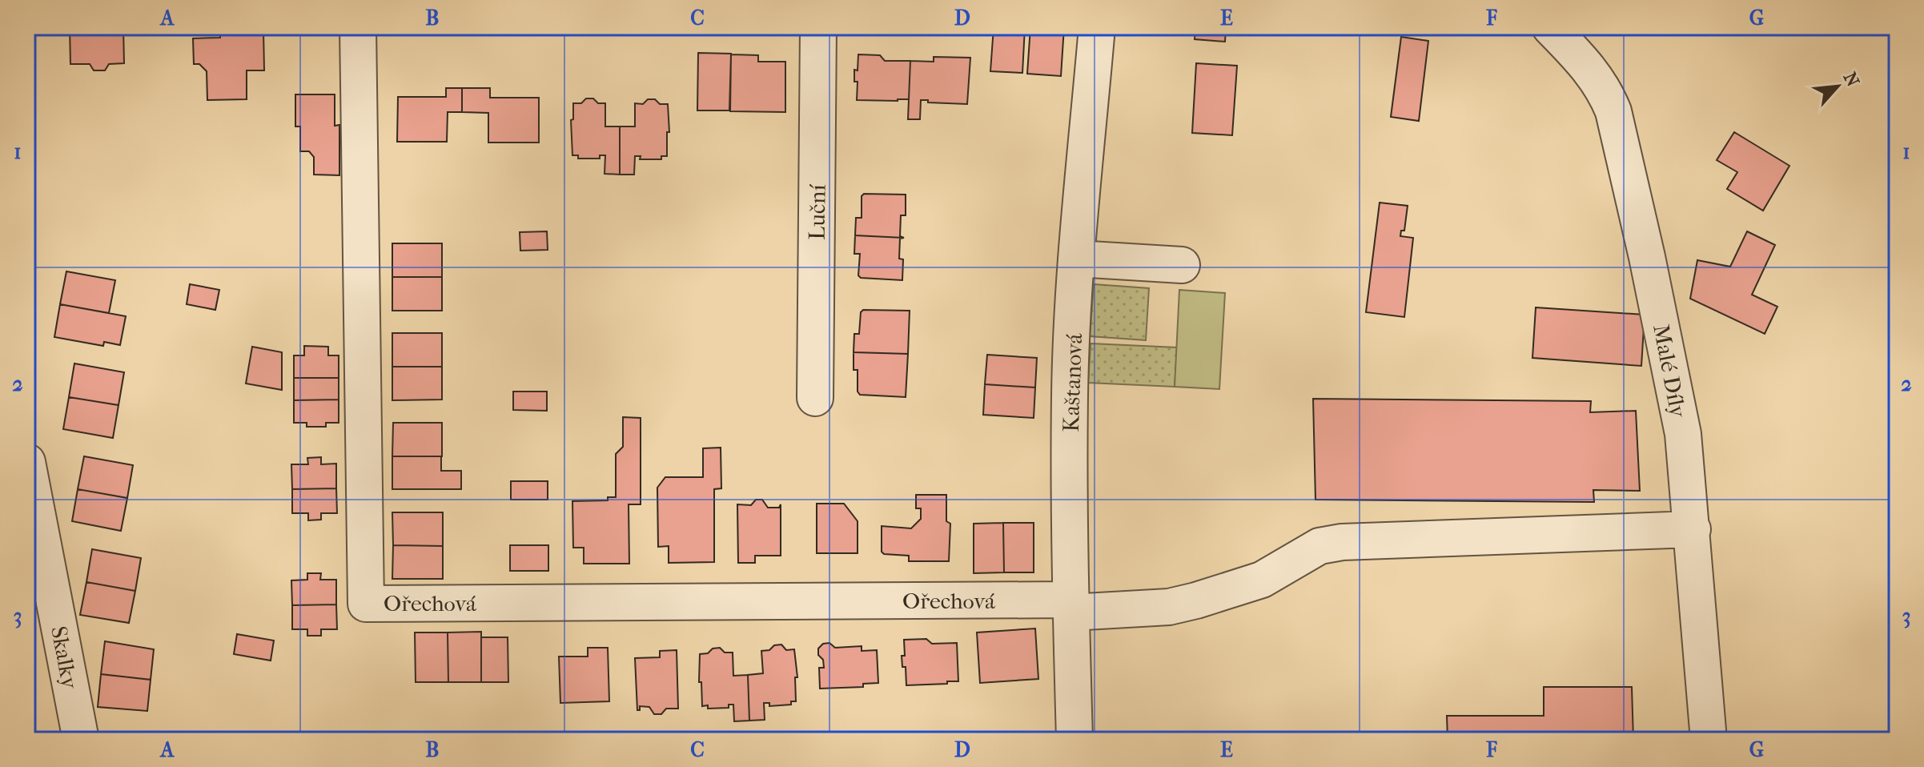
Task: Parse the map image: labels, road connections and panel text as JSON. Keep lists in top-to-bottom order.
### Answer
{
  "streets": {
    "street": [
      "Luční",
      "Malé Díly",
      "Kaštanová",
      "Ořechová",
      "Skalky"
    ]
  },
  "crossings": [
    ["Kaštanová", "Ořechová"]
  ],
  "north": "top right",
  "grid": {
    "columns": [
      "A",
      "B",
      "C",
      "D",
      "E",
      "F",
      "G"
    ],
    "rows": ["1", "2", "3"]
  }
}
